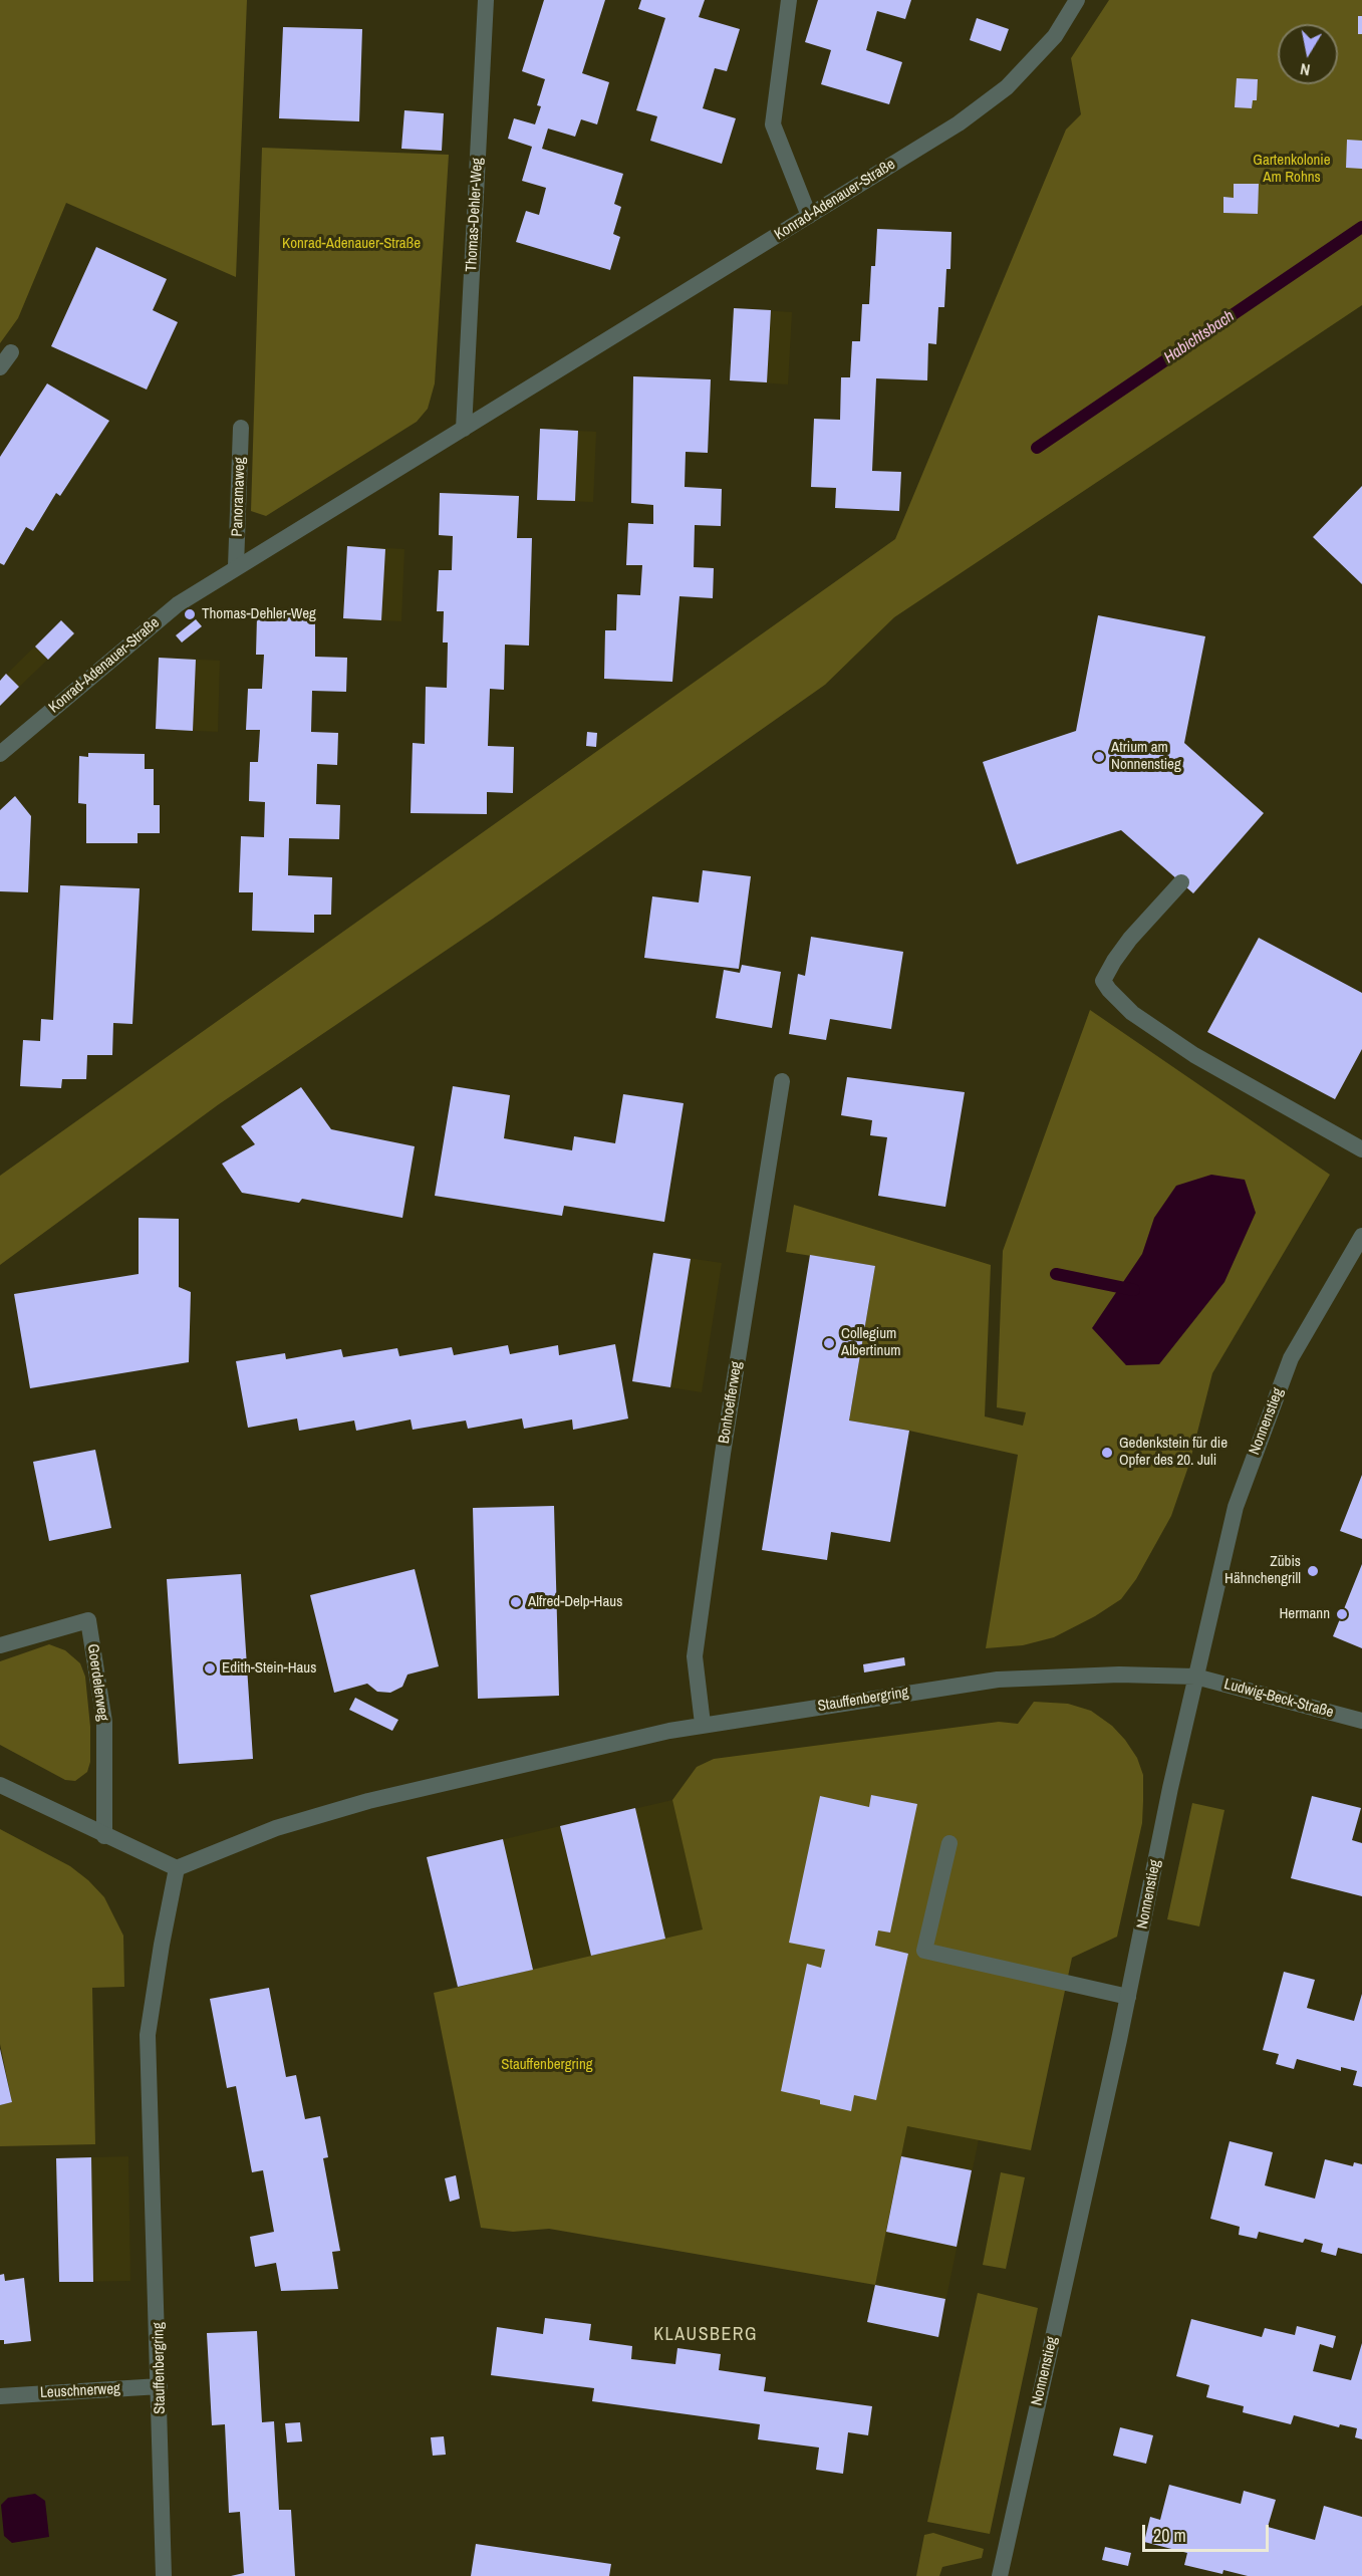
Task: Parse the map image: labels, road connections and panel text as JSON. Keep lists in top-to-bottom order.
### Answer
{
  "streets": {
    "street": [
      "Konrad-Adenauer-Straße",
      "Thomas-Dehler-Weg",
      "Panoramaweg",
      "Bonhoefferweg",
      "Nonnenstieg",
      "Goerdelerweg",
      "Ludwig-Beck-Straße",
      "Stauffenbergring",
      "Leuschnerweg"
    ]
  },
  "crossings": [
    ["Konrad-Adenauer-Straße", "Thomas-Dehler-Weg"],
    ["Konrad-Adenauer-Straße", "Panoramaweg"],
    ["Bonhoefferweg", "Stauffenbergring"],
    ["Nonnenstieg", "Ludwig-Beck-Straße"],
    ["Nonnenstieg", "Stauffenbergring"],
    ["Ludwig-Beck-Straße", "Stauffenbergring"],
    ["Stauffenbergring", "Leuschnerweg"]
  ],
  "districts": ["KLAUSBERG"],
  "water": ["Habichtsbach"],
  "parks": ["Gartenkolonie Am Rohns", "Konrad-Adenauer-Straße", "Stauffenbergring"],
  "places": [
    "Thomas-Dehler-Weg",
    "Atrium am Nonnenstieg",
    "Collegium Albertinum",
    "Gedenkstein für die Opfer des 20. Juli",
    "Zübis Hähnchengrill",
    "Alfred-Delp-Haus",
    "Hermann",
    "Edith-Stein-Haus"
  ],
  "scale_bar": "20 m",
  "north": "bottom"
}
